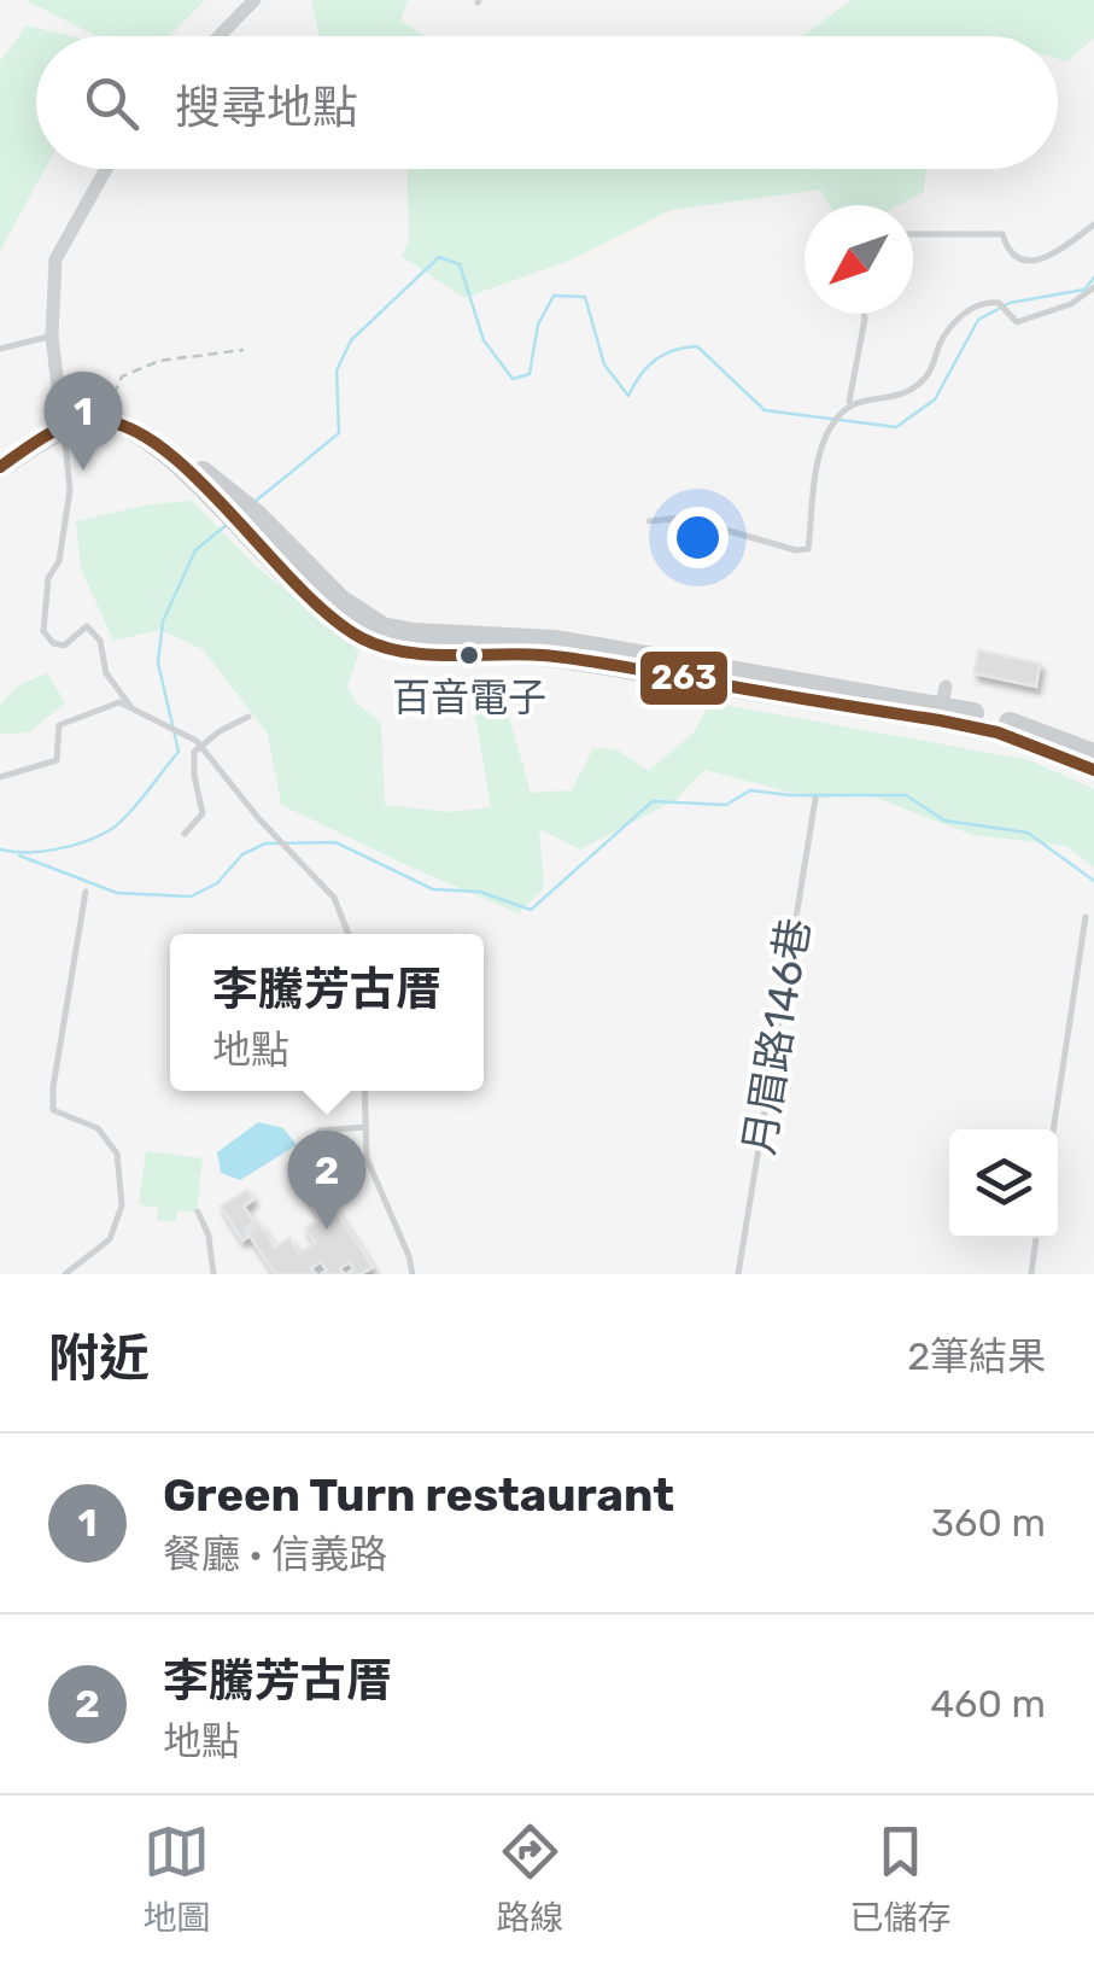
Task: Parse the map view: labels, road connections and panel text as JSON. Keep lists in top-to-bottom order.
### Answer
{
  "streets": {
    "lane": ["月眉路146巷"]
  },
  "places": ["百音電子"],
  "lines": ["transit line 263"],
  "north": "bottom left",
  "page": {
    "search": "搜尋地點",
    "pins": ["1", "2"],
    "popup": ["李騰芳古厝", "地點"],
    "heading": ["附近", "2筆結果"],
    "list": [
      {
        "mark": "1",
        "name": "Green Turn restaurant",
        "note": "餐廳 · 信義路",
        "value": "360 m"
      },
      {
        "mark": "2",
        "name": "李騰芳古厝",
        "note": "地點",
        "value": "460 m"
      }
    ],
    "nav": ["地圖", "路線", "已儲存"]
  }
}
